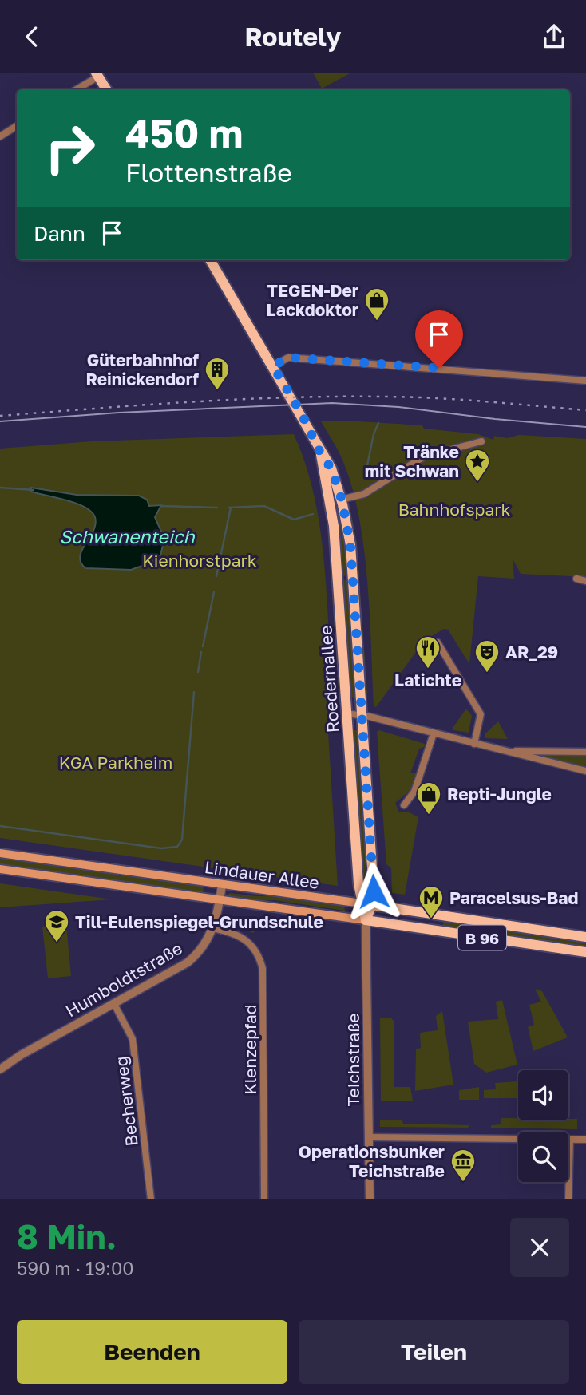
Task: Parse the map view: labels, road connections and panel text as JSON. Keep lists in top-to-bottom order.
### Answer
{
  "streets": {
    "main road": ["Roedernallee", "Lindauer Allee", "B 96"],
    "street": [
      "Humboldtstraße",
      "Klenzepfad",
      "Teichstraße",
      "Becherweg"
    ]
  },
  "crossings": [
    ["Roedernallee", "Lindauer Allee"],
    ["Roedernallee", "Teichstraße"],
    ["Lindauer Allee", "Humboldtstraße"],
    ["Lindauer Allee", "Teichstraße"],
    ["Humboldtstraße", "Klenzepfad"],
    ["Humboldtstraße", "Becherweg"]
  ],
  "water": ["Schwanenteich"],
  "parks": ["Bahnhofspark", "Kienhorstpark", "KGA Parkheim"],
  "places": {
    "shop": ["TEGEN-Der Lackdoktor", "Repti-Jungle"],
    "building": ["Güterbahnhof Reinickendorf"],
    "place": ["Tränke mit Schwan"],
    "restaurant": ["Latichte"],
    "theatre": ["AR_29"],
    "metro station": ["Paracelsus-Bad"],
    "school or university": ["Till-Eulenspiegel-Grundschule"],
    "museum": ["Operationsbunker Teichstraße"]
  },
  "page": {
    "header": "Routely",
    "turn": ["450 m", "Flottenstraße"],
    "then": "Dann",
    "heading": ["8 Min.", "590 m · 19:00"],
    "buttons": ["Beenden", "Teilen"]
  }
}
